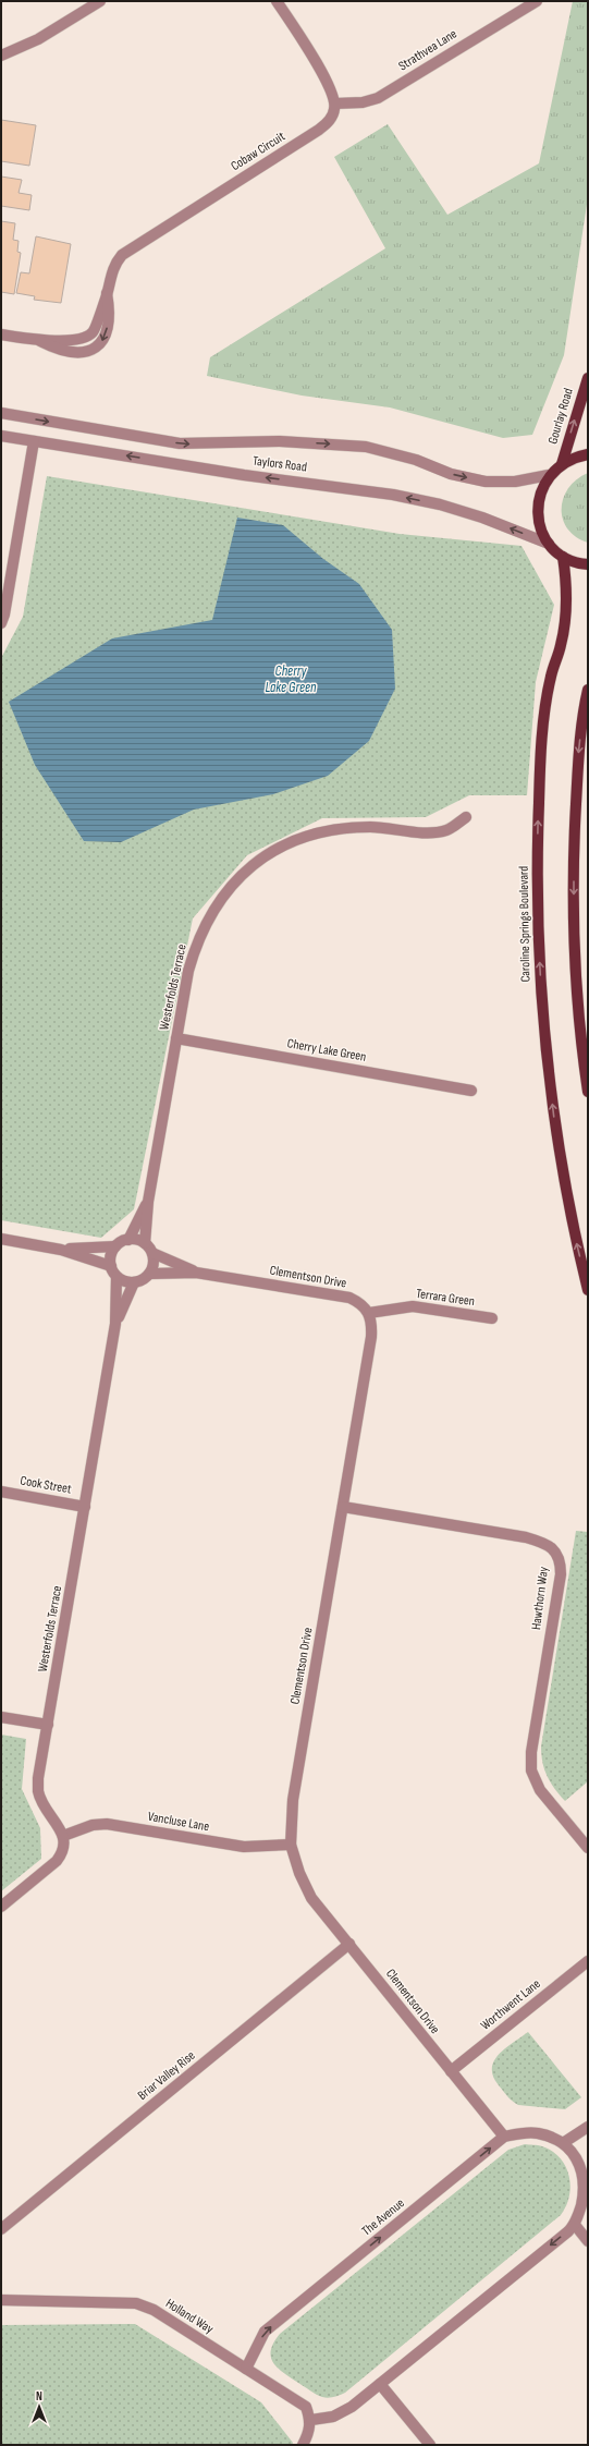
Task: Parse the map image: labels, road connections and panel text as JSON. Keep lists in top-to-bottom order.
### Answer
{
  "streets": {
    "main road": ["Gourlay Road", "Caroline Springs Boulevard"],
    "street": [
      "Strathvea Lane",
      "Cobaw Circuit",
      "Taylors Road",
      "Westerfolds Terrace",
      "Cherry Lake Green",
      "Clementson Drive",
      "Terrara Green",
      "Cook Street",
      "Hawthorn Way",
      "Vancluse Lane",
      "Worthwent Lane",
      "Briar Valley Rise",
      "The Avenue",
      "Holland Way"
    ]
  },
  "crossings": [
    ["Strathvea Lane", "Cobaw Circuit"],
    ["Westerfolds Terrace", "Cherry Lake Green"],
    ["Westerfolds Terrace", "Clementson Drive"],
    ["Westerfolds Terrace", "Cook Street"],
    ["Westerfolds Terrace", "Vancluse Lane"],
    ["Clementson Drive", "Terrara Green"],
    ["Clementson Drive", "Hawthorn Way"],
    ["Clementson Drive", "Vancluse Lane"],
    ["Clementson Drive", "Worthwent Lane"],
    ["Clementson Drive", "Briar Valley Rise"],
    ["Clementson Drive", "The Avenue"],
    ["The Avenue", "Holland Way"]
  ],
  "one_way": ["Gourlay Road", "The Avenue"],
  "water": ["Cherry Lake Green"],
  "north": "top"
}
